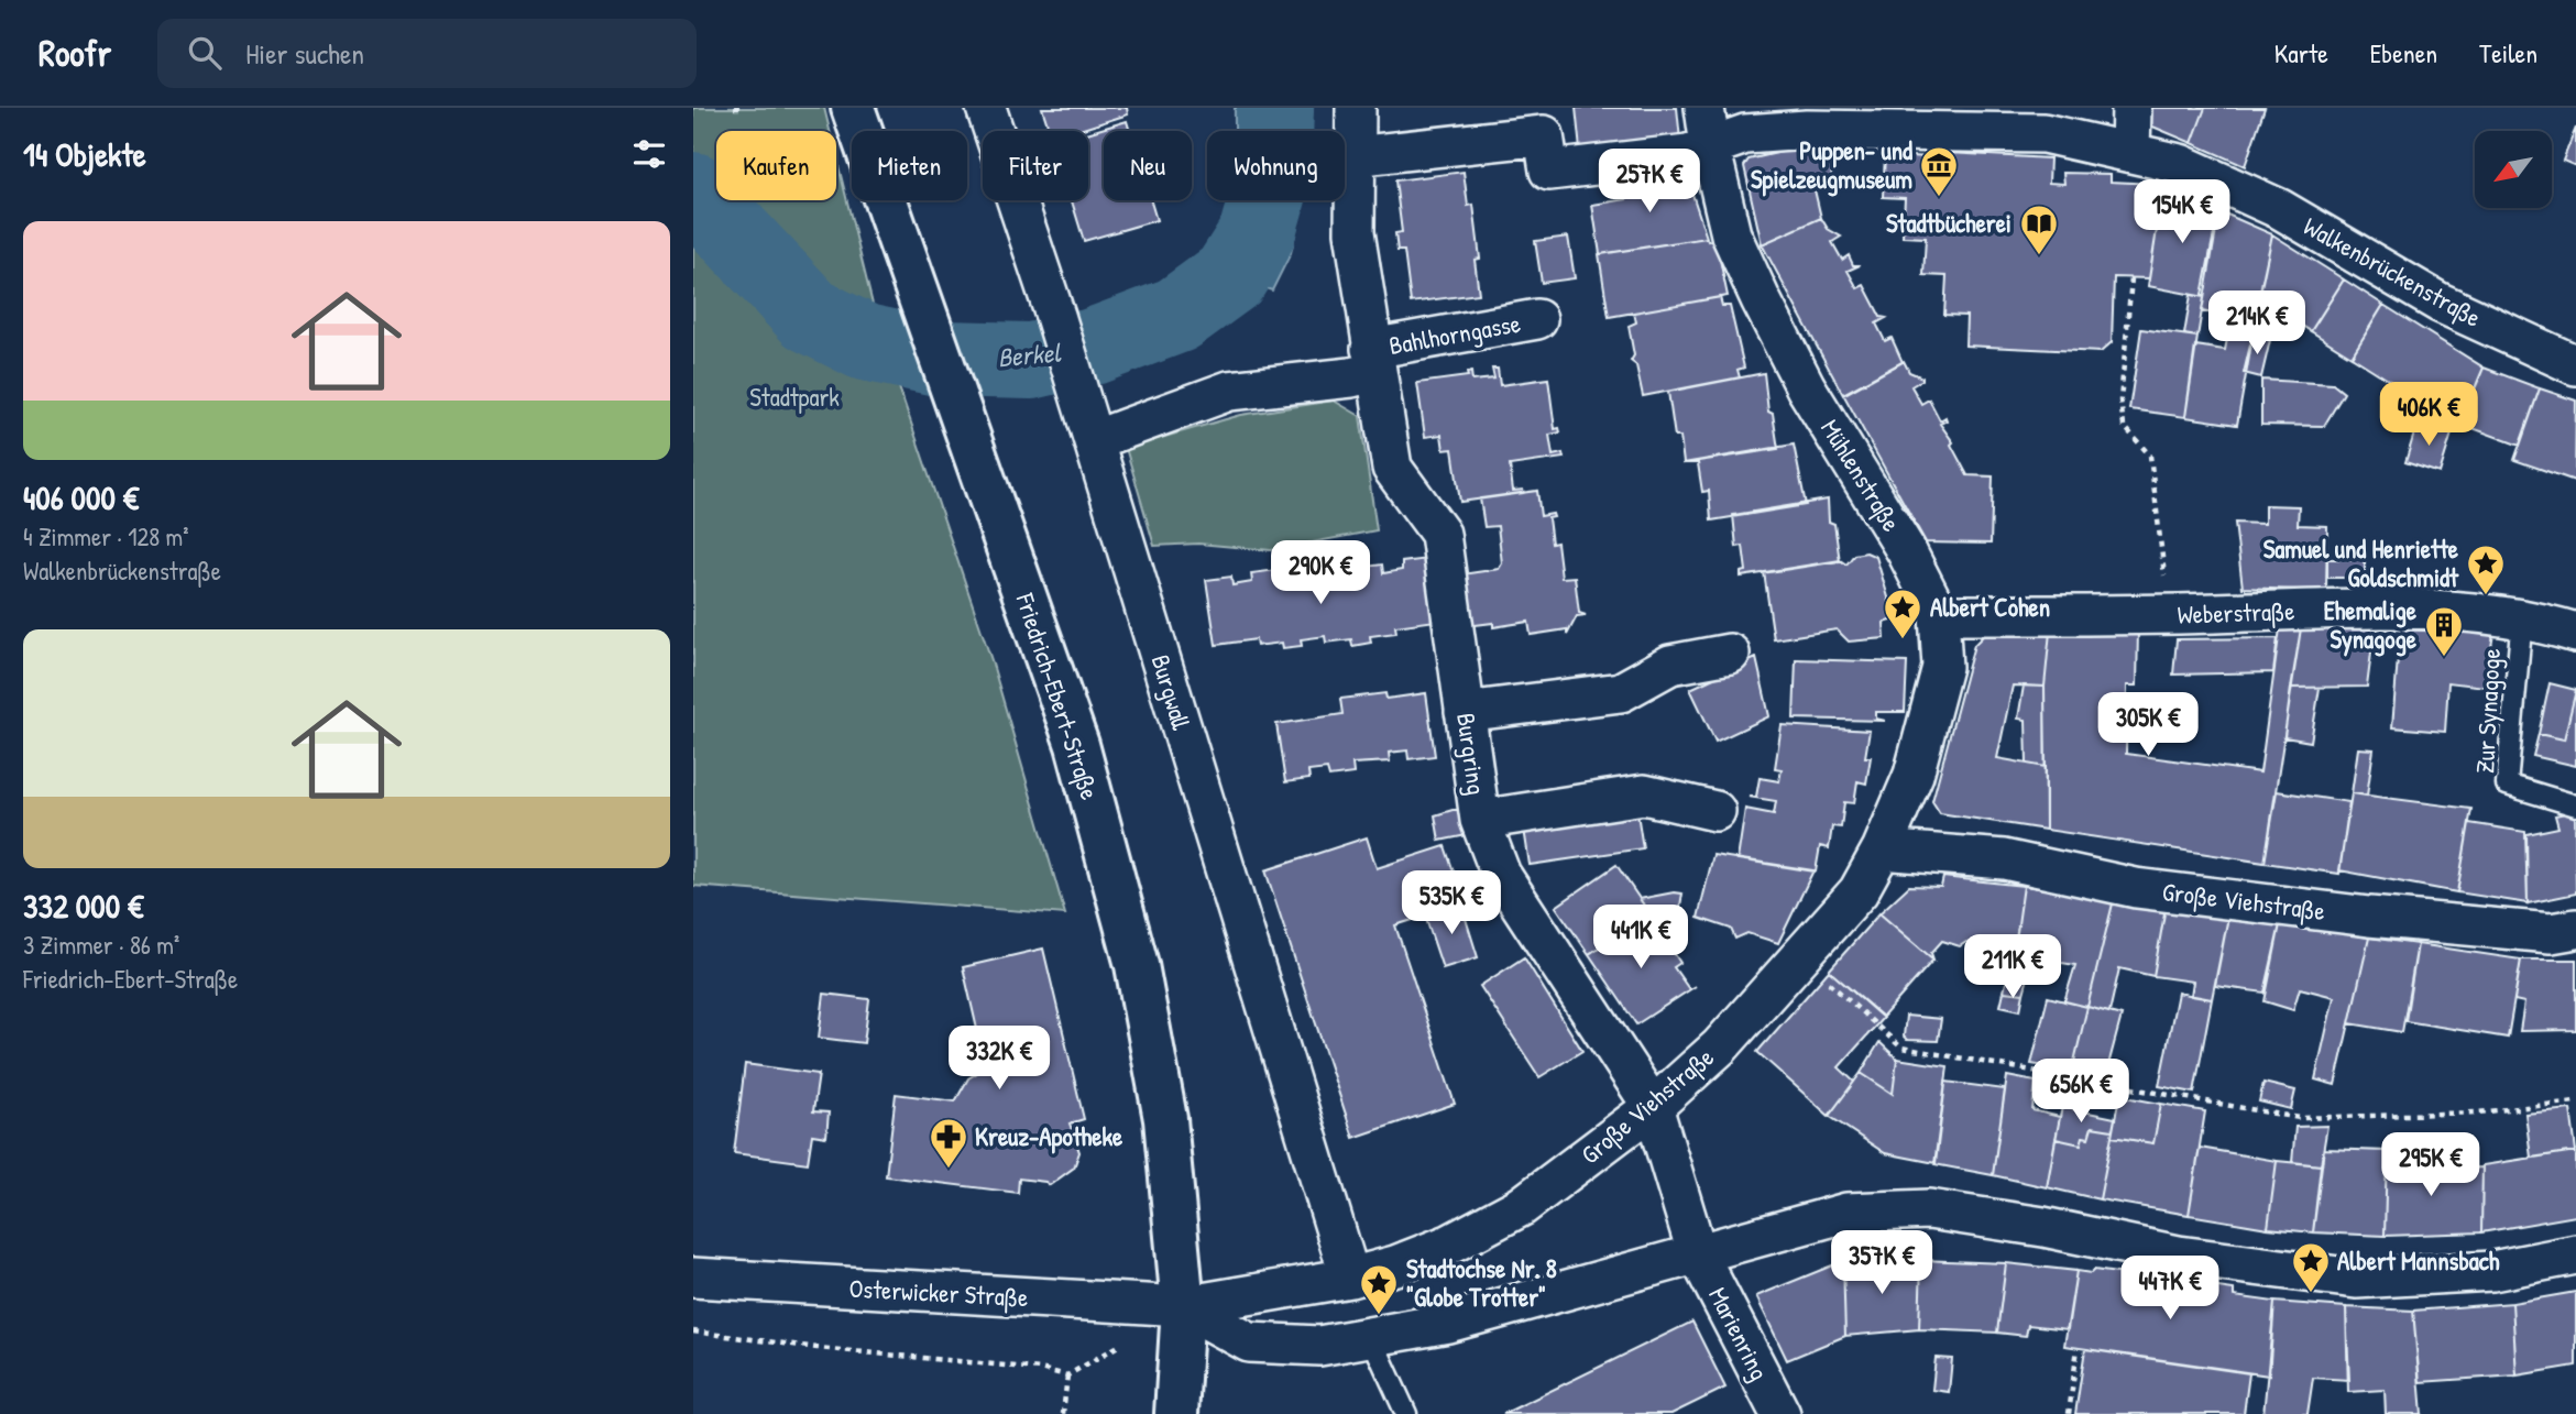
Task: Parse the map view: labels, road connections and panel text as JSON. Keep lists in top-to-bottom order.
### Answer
{
  "streets": {
    "main road": ["Friedrich-Ebert-Straße"],
    "street": [
      "Walkenbrückenstraße",
      "Bahlhorngasse",
      "Mühlenstraße",
      "Weberstraße",
      "Burgwall",
      "Burgring",
      "Große Viehstraße",
      "Osterwicker Straße",
      "Marienring"
    ],
    "lane": ["Zur Synagoge"]
  },
  "crossings": [
    ["Walkenbrückenstraße", "Mühlenstraße"],
    ["Walkenbrückenstraße", "Burgring"],
    ["Bahlhorngasse", "Burgring"],
    ["Mühlenstraße", "Weberstraße"],
    ["Mühlenstraße", "Große Viehstraße"],
    ["Weberstraße", "Zur Synagoge"],
    ["Burgwall", "Große Viehstraße"],
    ["Friedrich-Ebert-Straße", "Große Viehstraße"],
    ["Friedrich-Ebert-Straße", "Osterwicker Straße"],
    ["Burgring", "Große Viehstraße"],
    ["Große Viehstraße", "Osterwicker Straße"]
  ],
  "water": ["Berkel"],
  "parks": ["Stadtpark"],
  "places": {
    "museum": ["Puppen- und Spielzeugmuseum"],
    "library": ["Stadtbücherei"],
    "place": [
      "Samuel und Henriette Goldschmidt",
      "Albert Cohen",
      "Albert Mannsbach",
      "Stadtochse Nr. 8 \"Globe Trotter\""
    ],
    "building": ["Ehemalige Synagoge"],
    "pharmacy": ["Kreuz-Apotheke"]
  },
  "north": "bottom left",
  "page": {
    "header": "Roofr",
    "search": "Hier suchen",
    "nav": ["Karte", "Ebenen", "Teilen"],
    "heading": "14 Objekte",
    "chip": [
      "Kaufen",
      "Mieten",
      "Filter",
      "Neu",
      "Wohnung"
    ],
    "price": [
      "257K €",
      "154K €",
      "214K €",
      "406K €",
      "290K €",
      "305K €",
      "535K €",
      "441K €",
      "211K €",
      "332K €",
      "656K €",
      "295K €",
      "357K €",
      "447K €"
    ],
    "list": [
      {
        "name": "406 000 €",
        "note": "4 Zimmer · 128 m² · Walkenbrückenstraße"
      },
      {
        "name": "332 000 €",
        "note": "3 Zimmer · 86 m² · Friedrich-Ebert-Straße"
      }
    ]
  }
}
